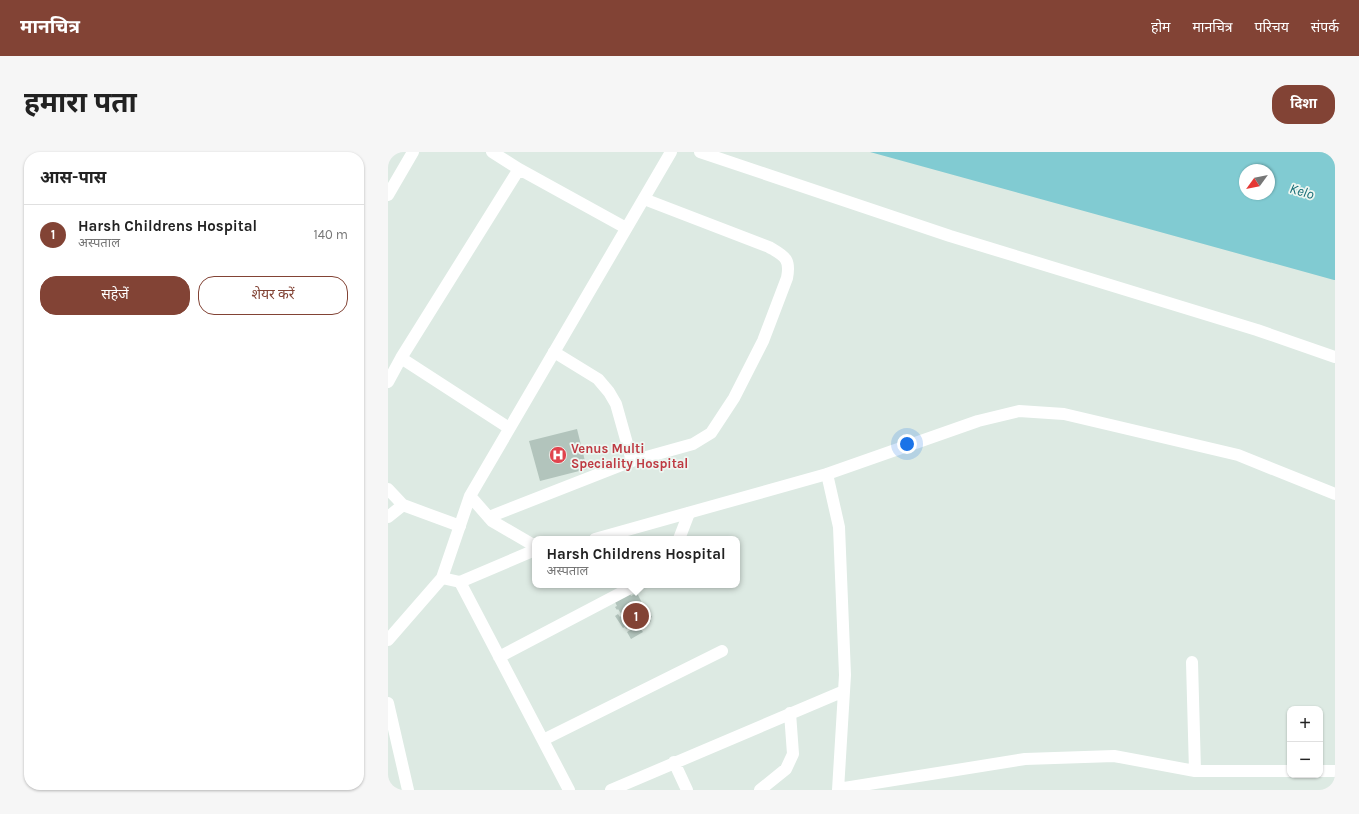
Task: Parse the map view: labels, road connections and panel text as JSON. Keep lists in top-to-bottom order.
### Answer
{
  "water": ["Kelo"],
  "places": {
    "hospital": ["Venus Multi Speciality Hospital"]
  },
  "north": "bottom left",
  "page": {
    "header": "मानचित्र",
    "nav": [
      "होम",
      "मानचित्र",
      "परिचय",
      "संपर्क"
    ],
    "buttons": [
      "दिशा",
      ["सहेजें", "शेयर करें"]
    ],
    "title": "हमारा पता",
    "heading": "आस-पास",
    "list": [
      {
        "mark": "1",
        "name": "Harsh Childrens Hospital",
        "note": "अस्पताल",
        "value": "140 m"
      }
    ],
    "popup": ["Harsh Childrens Hospital", "अस्पताल"],
    "pins": "1",
    "map_buttons": ["+", "−"]
  }
}
